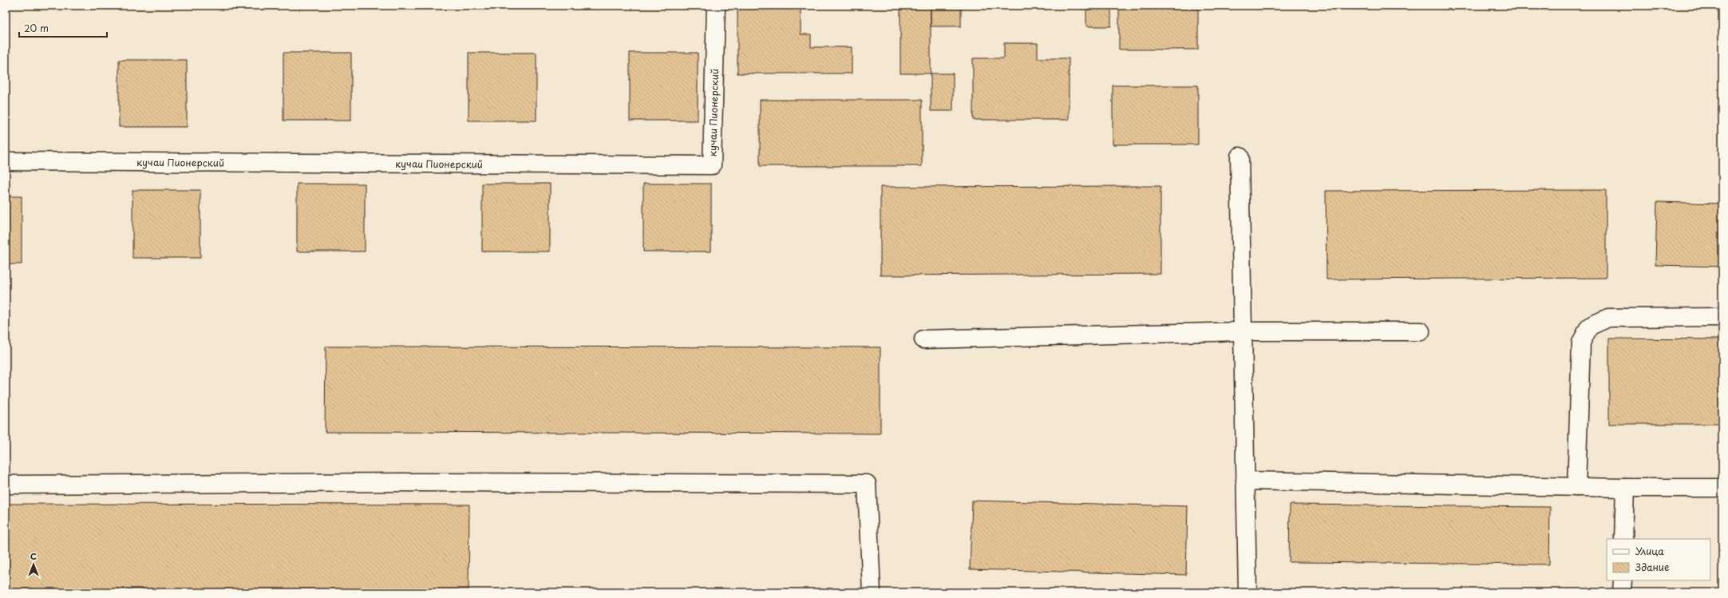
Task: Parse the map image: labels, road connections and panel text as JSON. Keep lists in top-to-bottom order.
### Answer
{
  "streets": {
    "street": ["кучаи Пионерский"]
  },
  "legend": ["Улица", "Здание"],
  "scale_bar": "20 m",
  "north": "top"
}
